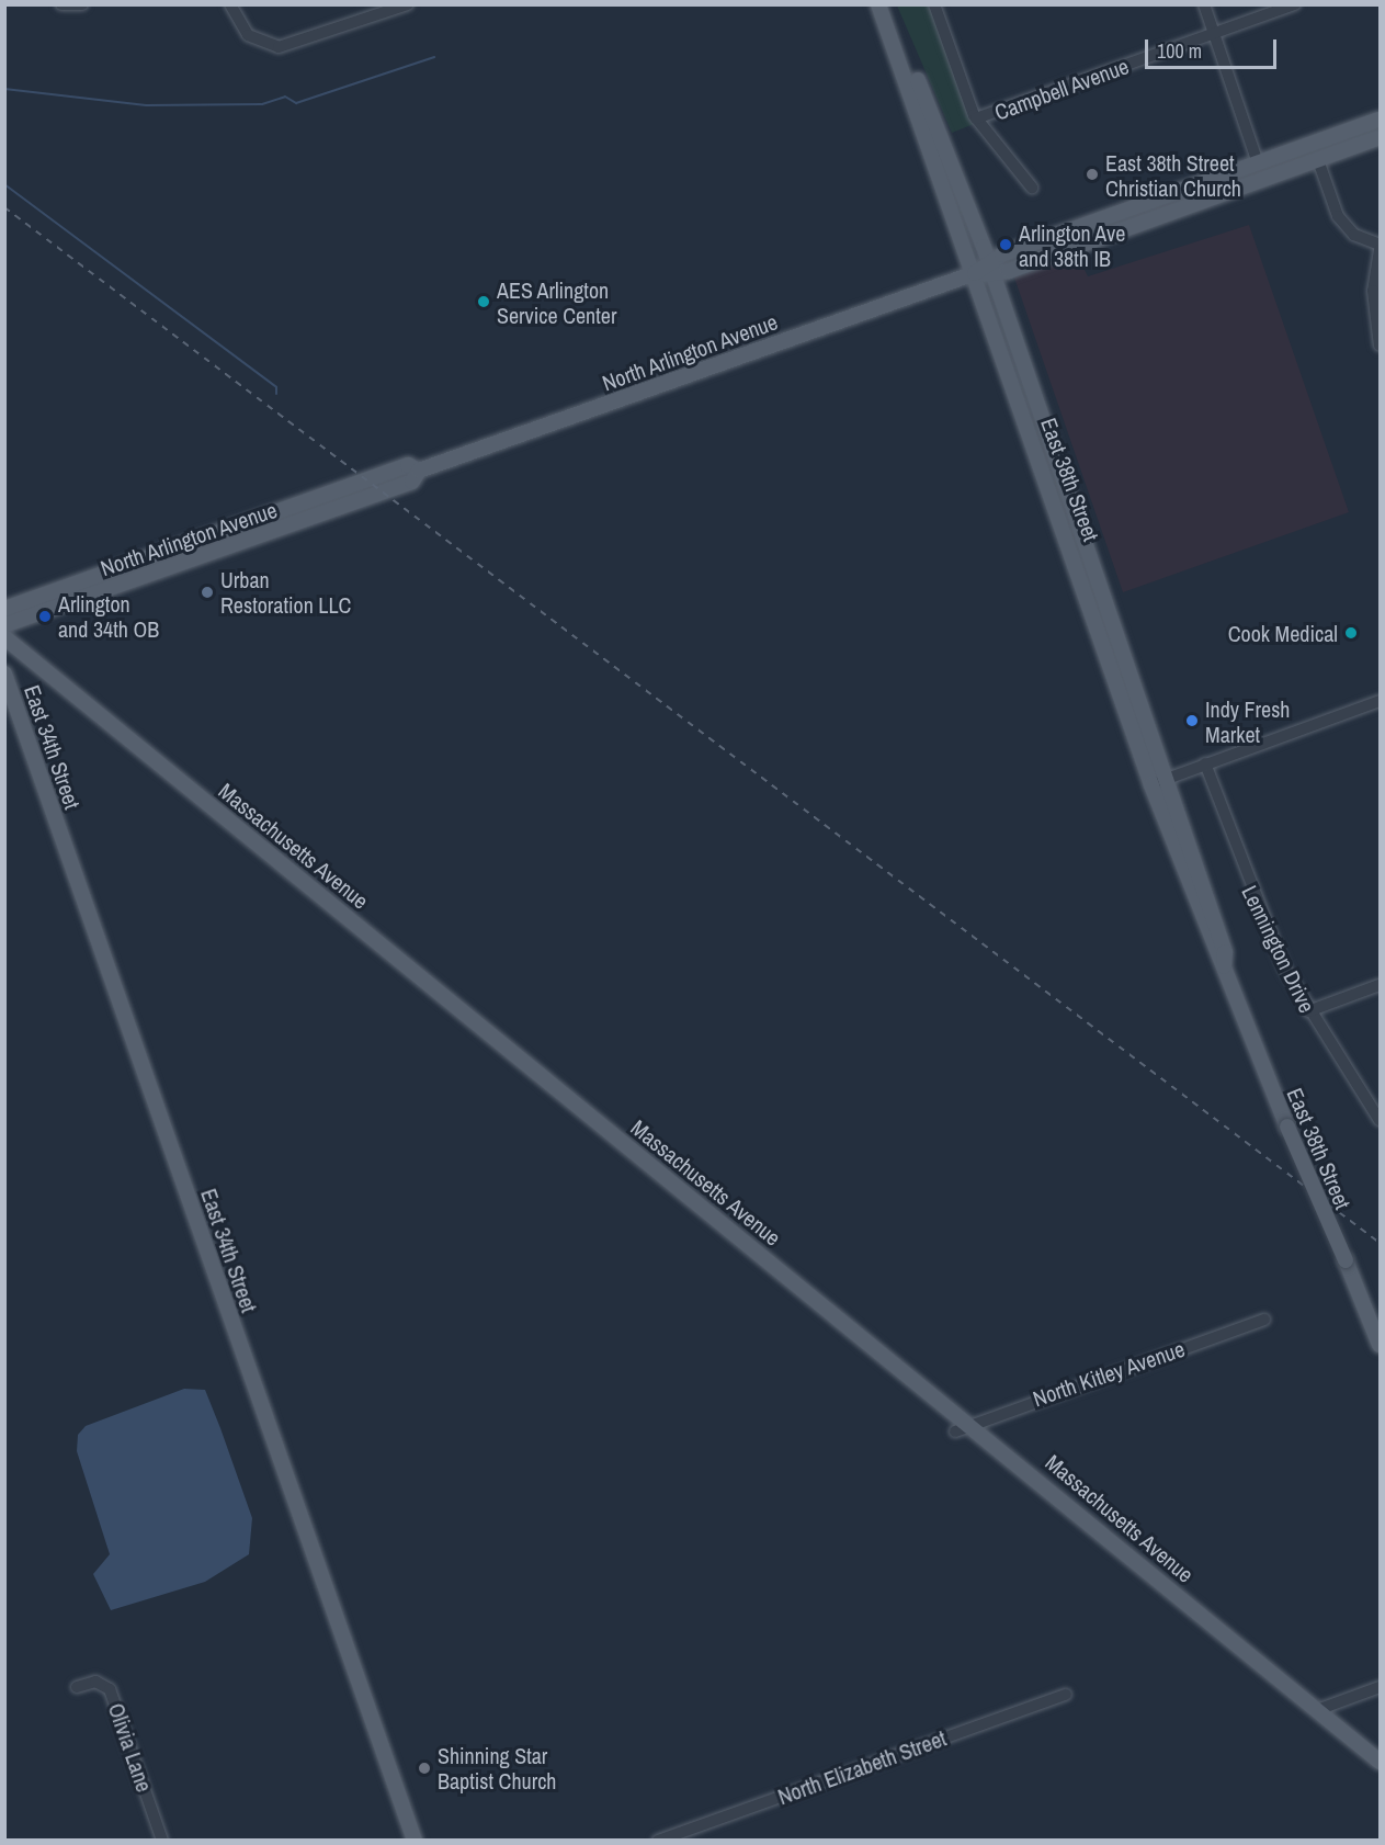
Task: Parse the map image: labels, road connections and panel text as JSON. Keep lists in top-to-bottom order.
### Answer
{
  "streets": {
    "main road": [
      "North Arlington Avenue",
      "East 38th Street",
      "East 34th Street",
      "Massachusetts Avenue"
    ],
    "street": [
      "Campbell Avenue",
      "Lennington Drive",
      "North Kitley Avenue",
      "Olivia Lane",
      "North Elizabeth Street"
    ]
  },
  "crossings": [
    ["North Arlington Avenue", "East 38th Street"],
    ["Massachusetts Avenue", "North Kitley Avenue"]
  ],
  "places": [
    "East 38th Street Christian Church",
    "Arlington Ave and 38th IB",
    "AES Arlington Service Center",
    "Urban Restoration LLC",
    "Arlington and 34th OB",
    "Cook Medical",
    "Indy Fresh Market",
    "Shinning Star Baptist Church"
  ],
  "scale_bar": "100 m"
}
